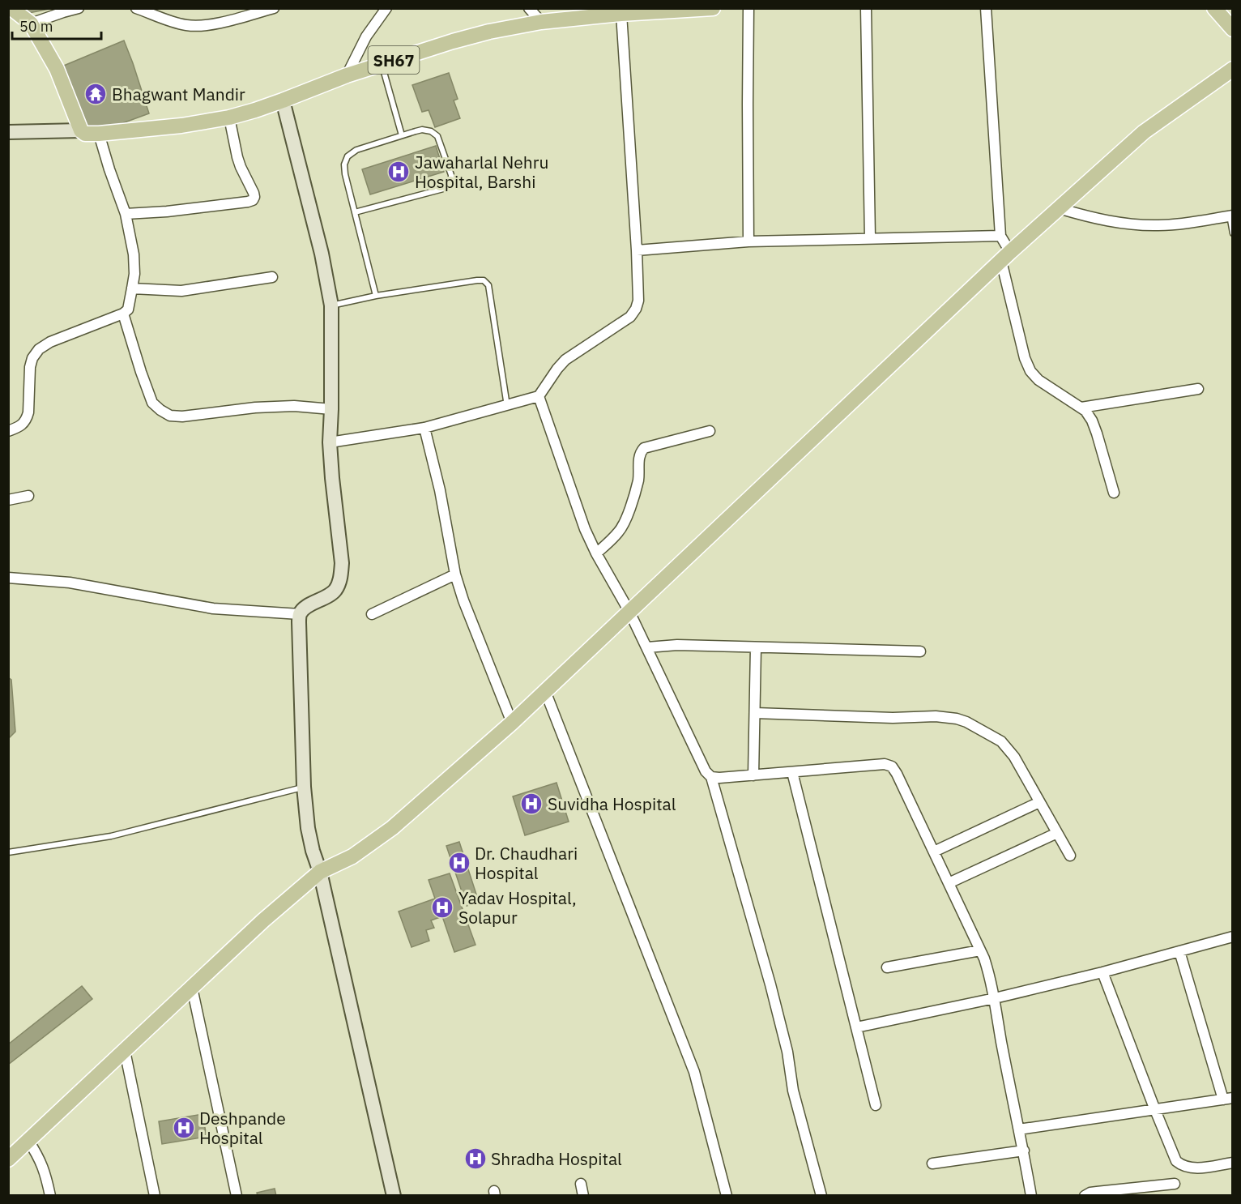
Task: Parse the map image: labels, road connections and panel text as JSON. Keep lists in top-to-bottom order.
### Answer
{
  "streets": {
    "main road": ["SH67"]
  },
  "places": {
    "temple": ["Bhagwant Mandir"],
    "hospital": [
      "Jawaharlal Nehru Hospital, Barshi",
      "Suvidha Hospital",
      "Dr. Chaudhari Hospital",
      "Yadav Hospital, Solapur",
      "Deshpande Hospital",
      "Shradha Hospital"
    ]
  },
  "scale_bar": "50 m"
}
